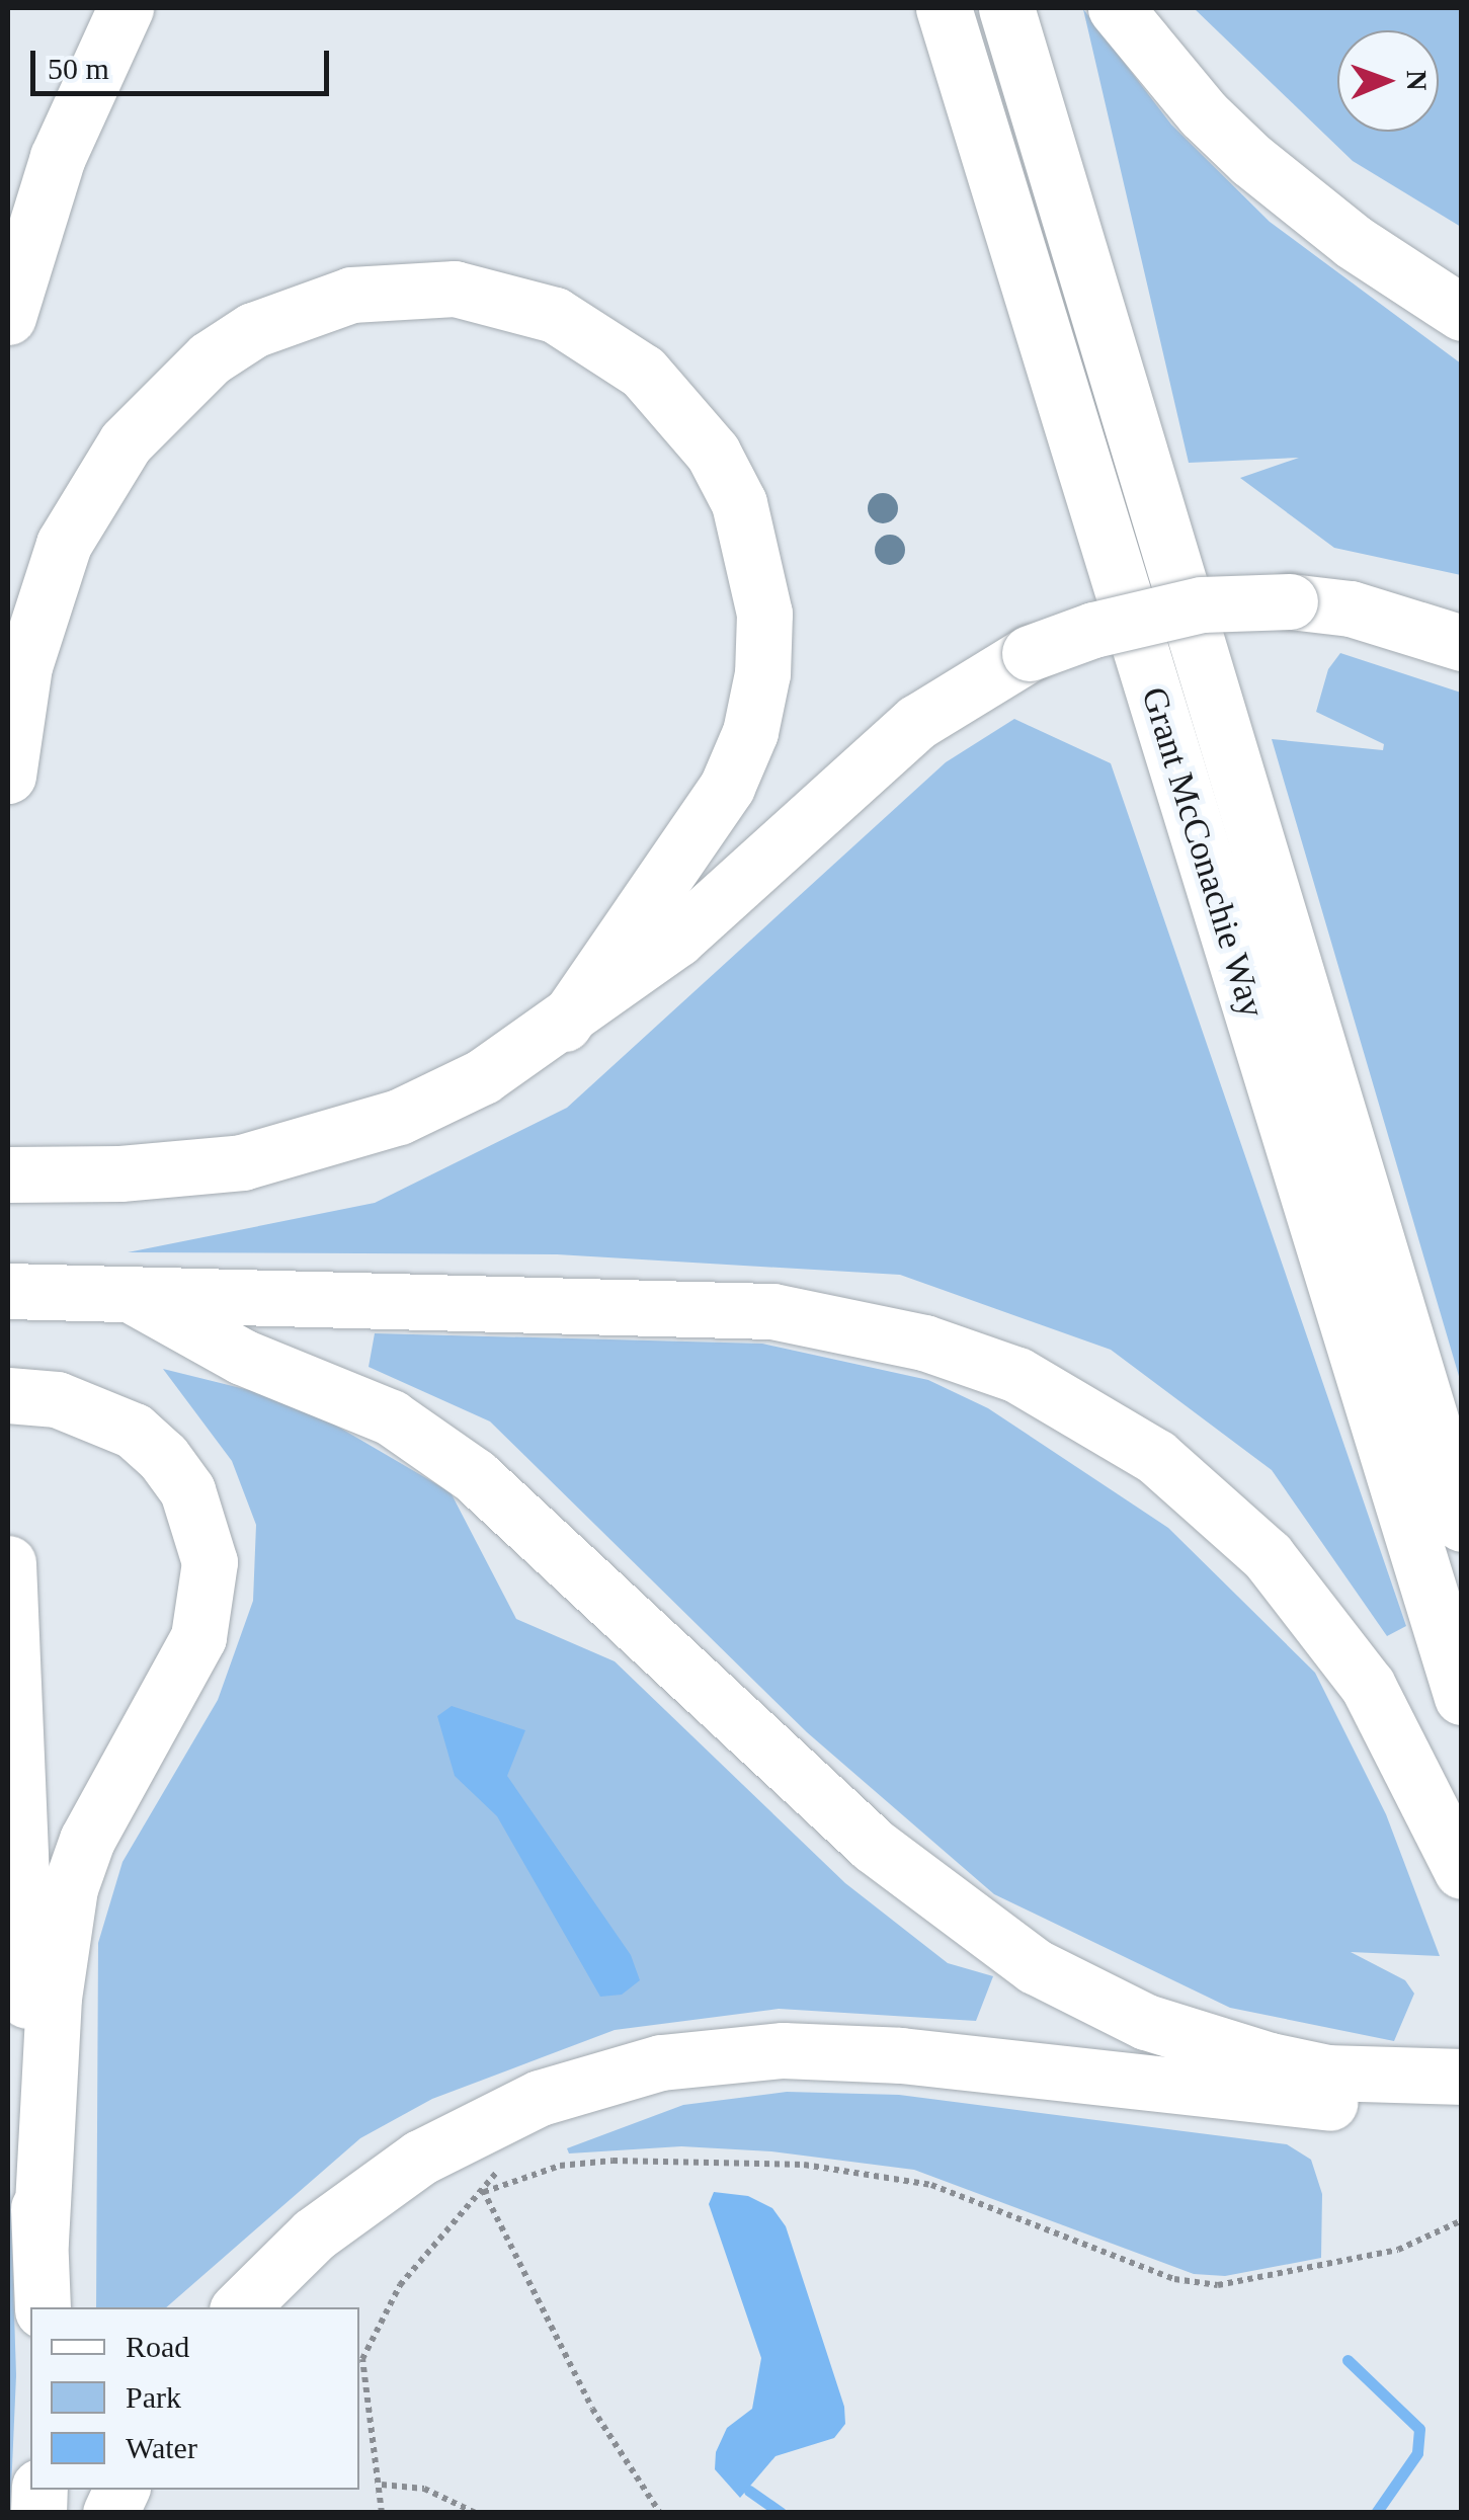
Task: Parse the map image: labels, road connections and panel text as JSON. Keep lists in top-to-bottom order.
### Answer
{
  "streets": {
    "main road": ["Grant McConachie Way"]
  },
  "legend": ["Road", "Park", "Water"],
  "scale_bar": "50 m",
  "north": "right"
}
